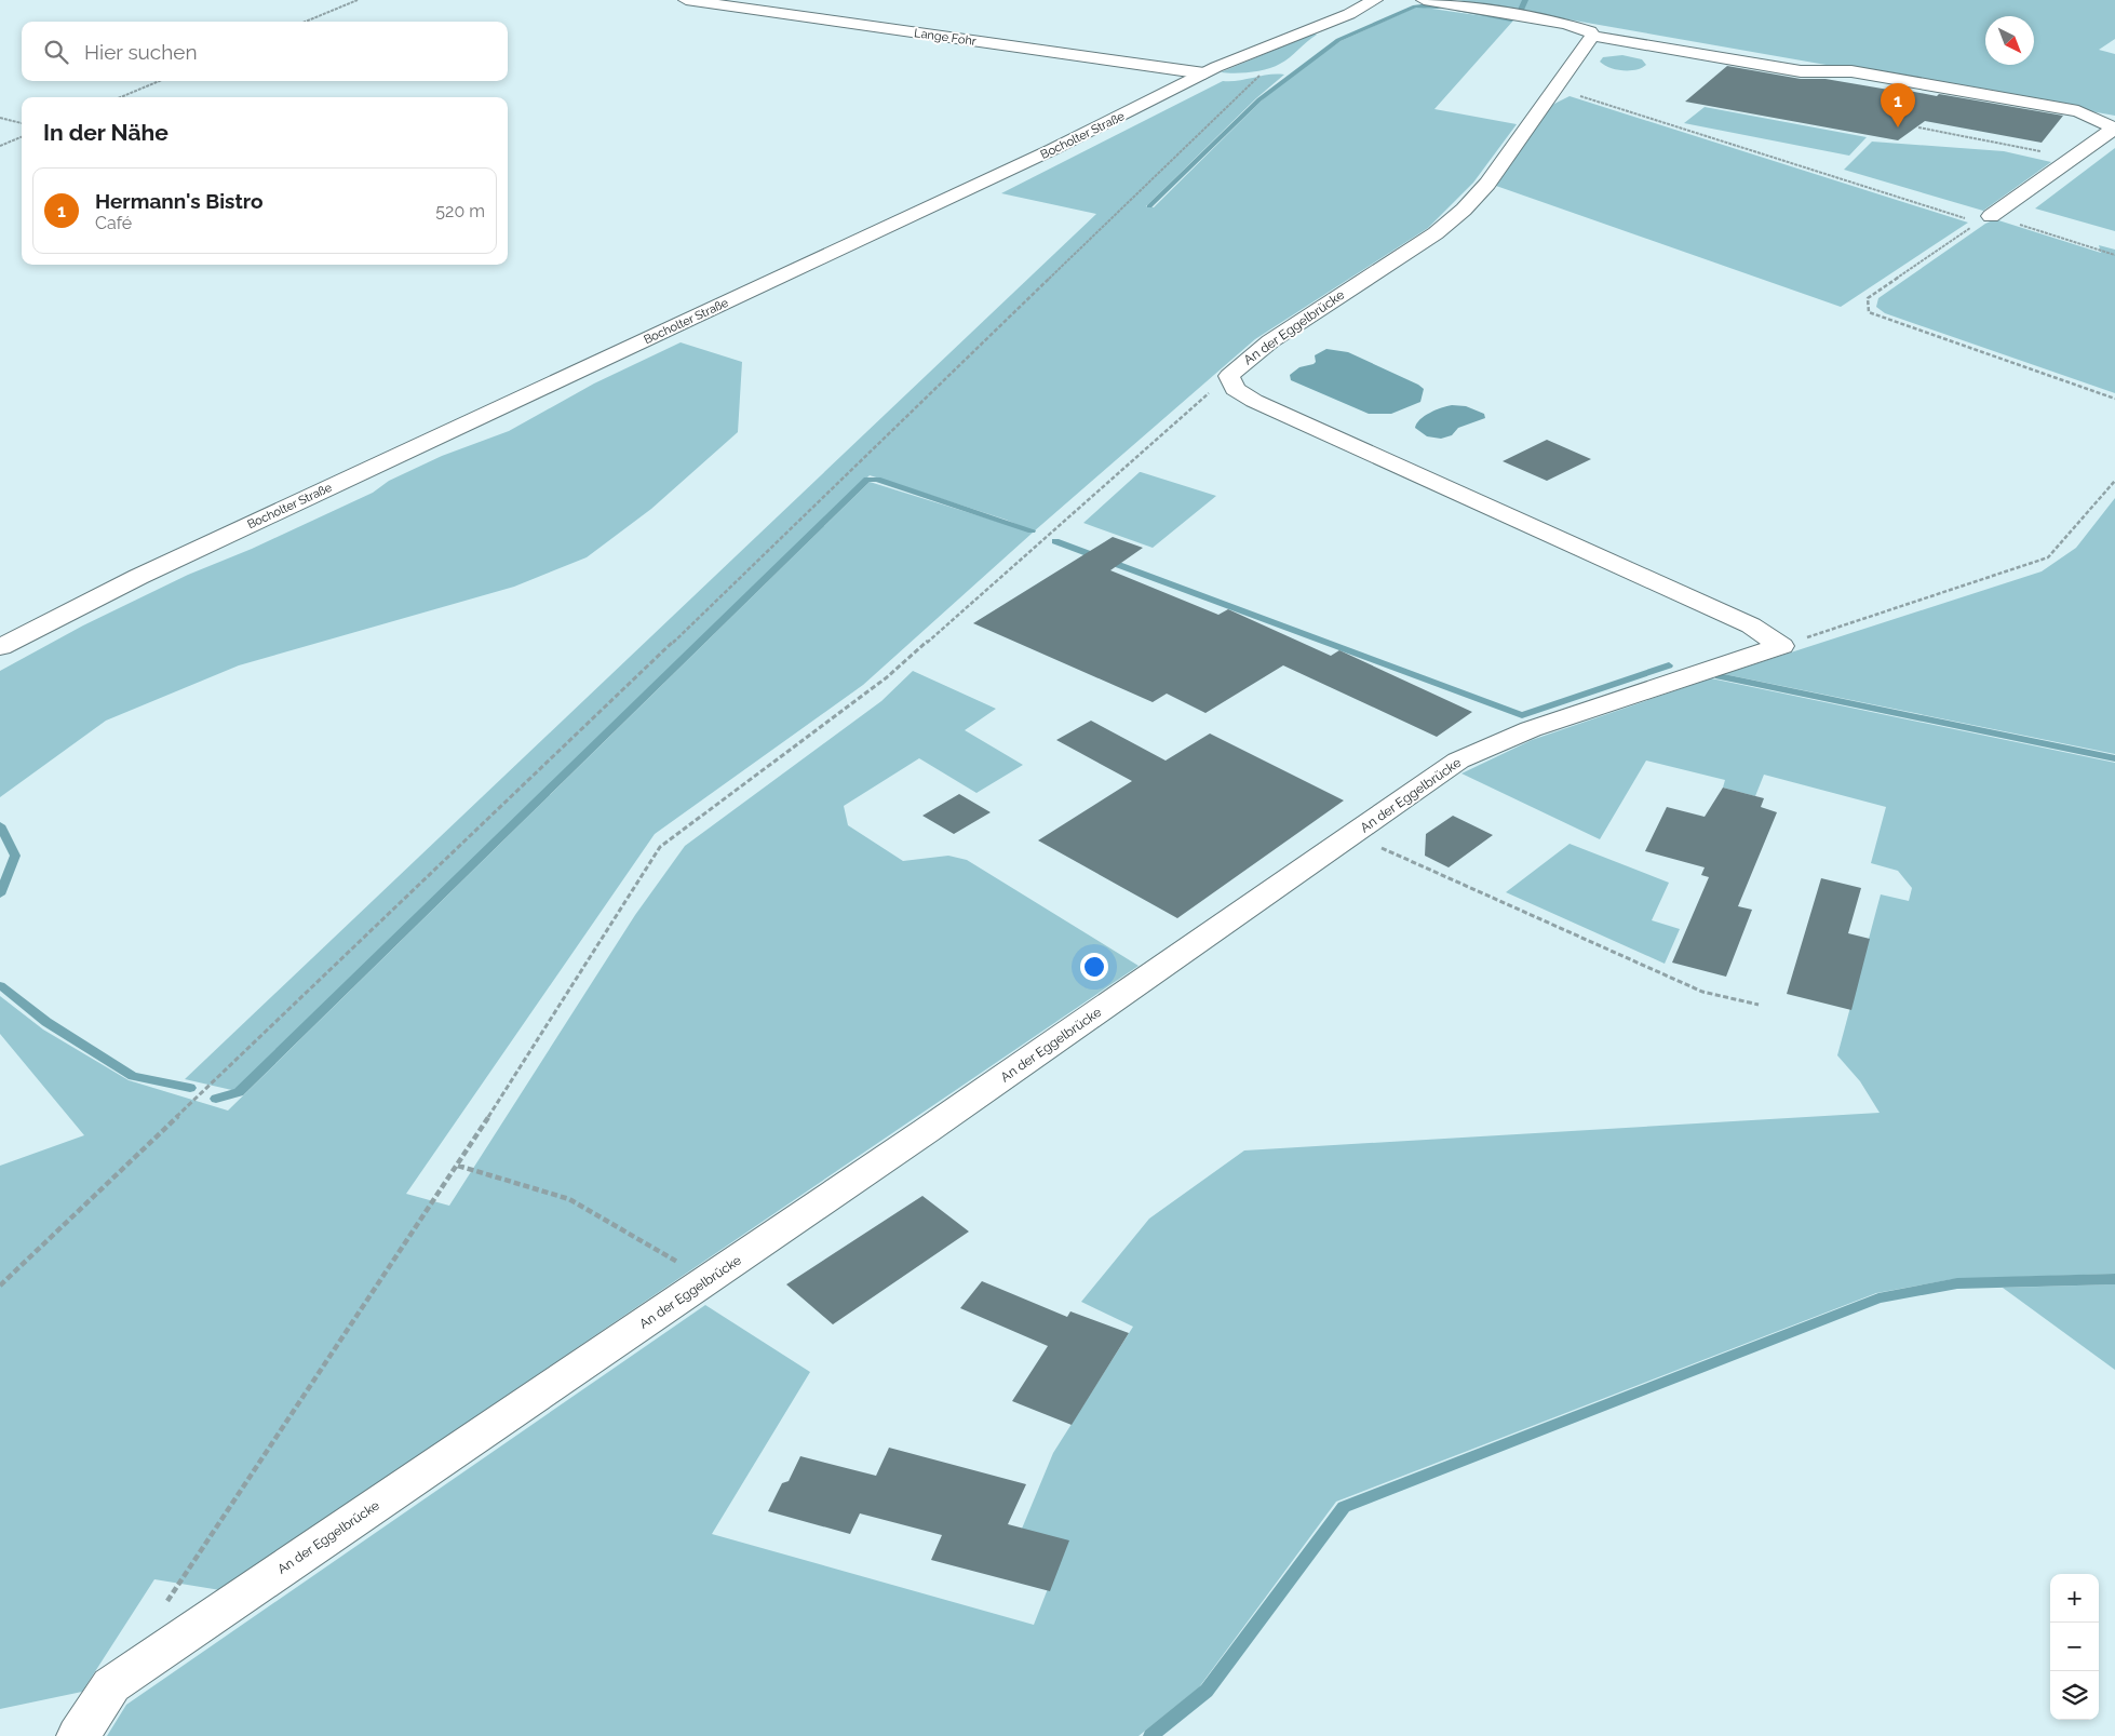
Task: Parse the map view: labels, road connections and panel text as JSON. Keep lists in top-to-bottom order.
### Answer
{
  "streets": {
    "street": ["Lange Fohr", "Bocholter Straße", "An der Eggelbrücke"]
  },
  "crossings": [
    ["Lange Fohr", "Bocholter Straße"]
  ],
  "north": "bottom right",
  "page": {
    "search": "Hier suchen",
    "pins": "1",
    "heading": "In der Nähe",
    "list": [
      {
        "mark": "1",
        "name": "Hermann's Bistro",
        "note": "Café",
        "value": "520 m"
      }
    ],
    "map_buttons": ["+", "−"]
  }
}
